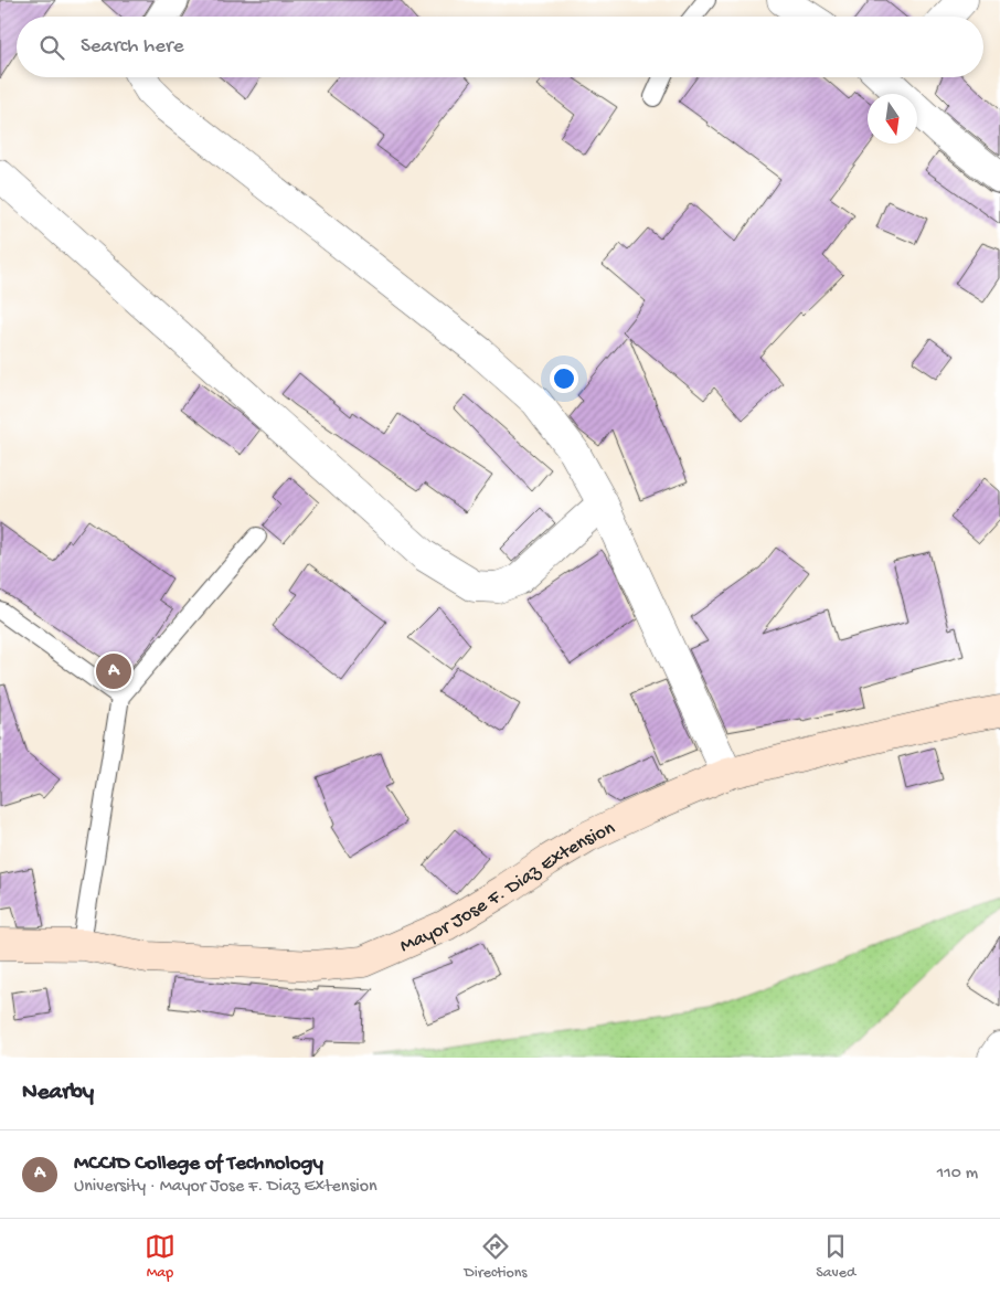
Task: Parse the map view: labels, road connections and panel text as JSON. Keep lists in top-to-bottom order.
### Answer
{
  "streets": {
    "street": ["Mayor Jose F. Diaz Extension"]
  },
  "north": "bottom",
  "page": {
    "search": "Search here",
    "pins": "A",
    "heading": "Nearby",
    "list": [
      {
        "mark": "A",
        "name": "MCCID College of Technology",
        "note": "University · Mayor Jose F. Diaz Extension",
        "value": "110 m"
      }
    ],
    "nav": ["Map", "Directions", "Saved"]
  }
}
